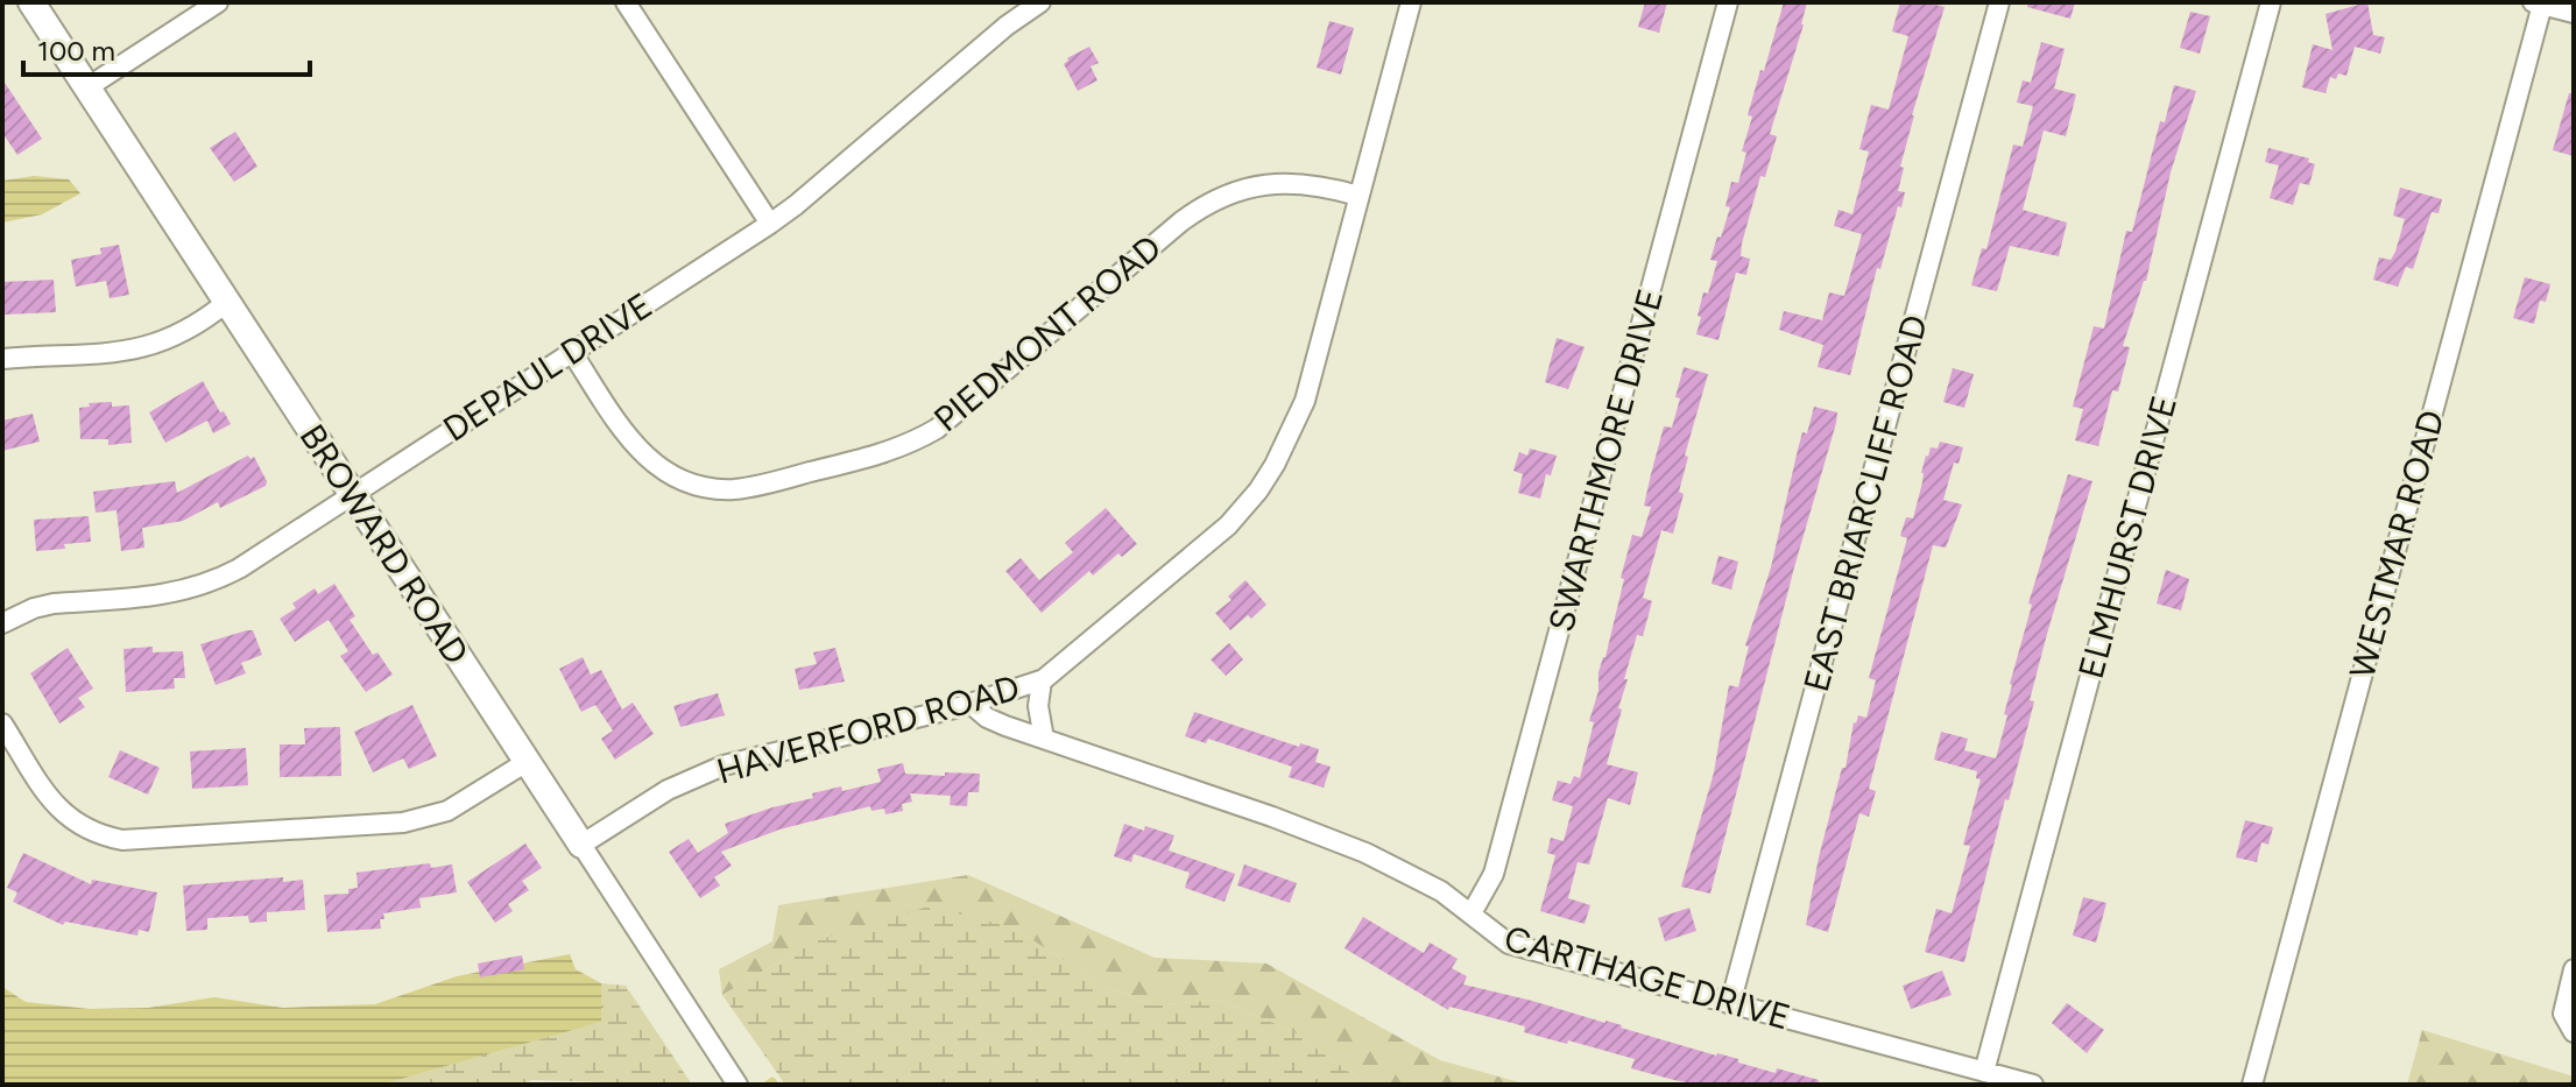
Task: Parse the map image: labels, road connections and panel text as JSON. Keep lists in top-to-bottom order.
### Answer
{
  "streets": {
    "main road": ["BROWARD ROAD"],
    "street": [
      "PIEDMONT ROAD",
      "DEPAUL DRIVE",
      "SWARTHMORE DRIVE",
      "EAST BRIARCLIFF ROAD",
      "ELMHURST DRIVE",
      "WESTMAR ROAD",
      "HAVERFORD ROAD",
      "CARTHAGE DRIVE"
    ]
  },
  "crossings": [
    ["PIEDMONT ROAD", "DEPAUL DRIVE"],
    ["PIEDMONT ROAD", "HAVERFORD ROAD"],
    ["DEPAUL DRIVE", "BROWARD ROAD"],
    ["SWARTHMORE DRIVE", "CARTHAGE DRIVE"],
    ["EAST BRIARCLIFF ROAD", "CARTHAGE DRIVE"],
    ["ELMHURST DRIVE", "CARTHAGE DRIVE"],
    ["BROWARD ROAD", "HAVERFORD ROAD"],
    ["HAVERFORD ROAD", "CARTHAGE DRIVE"]
  ],
  "scale_bar": "100 m"
}
